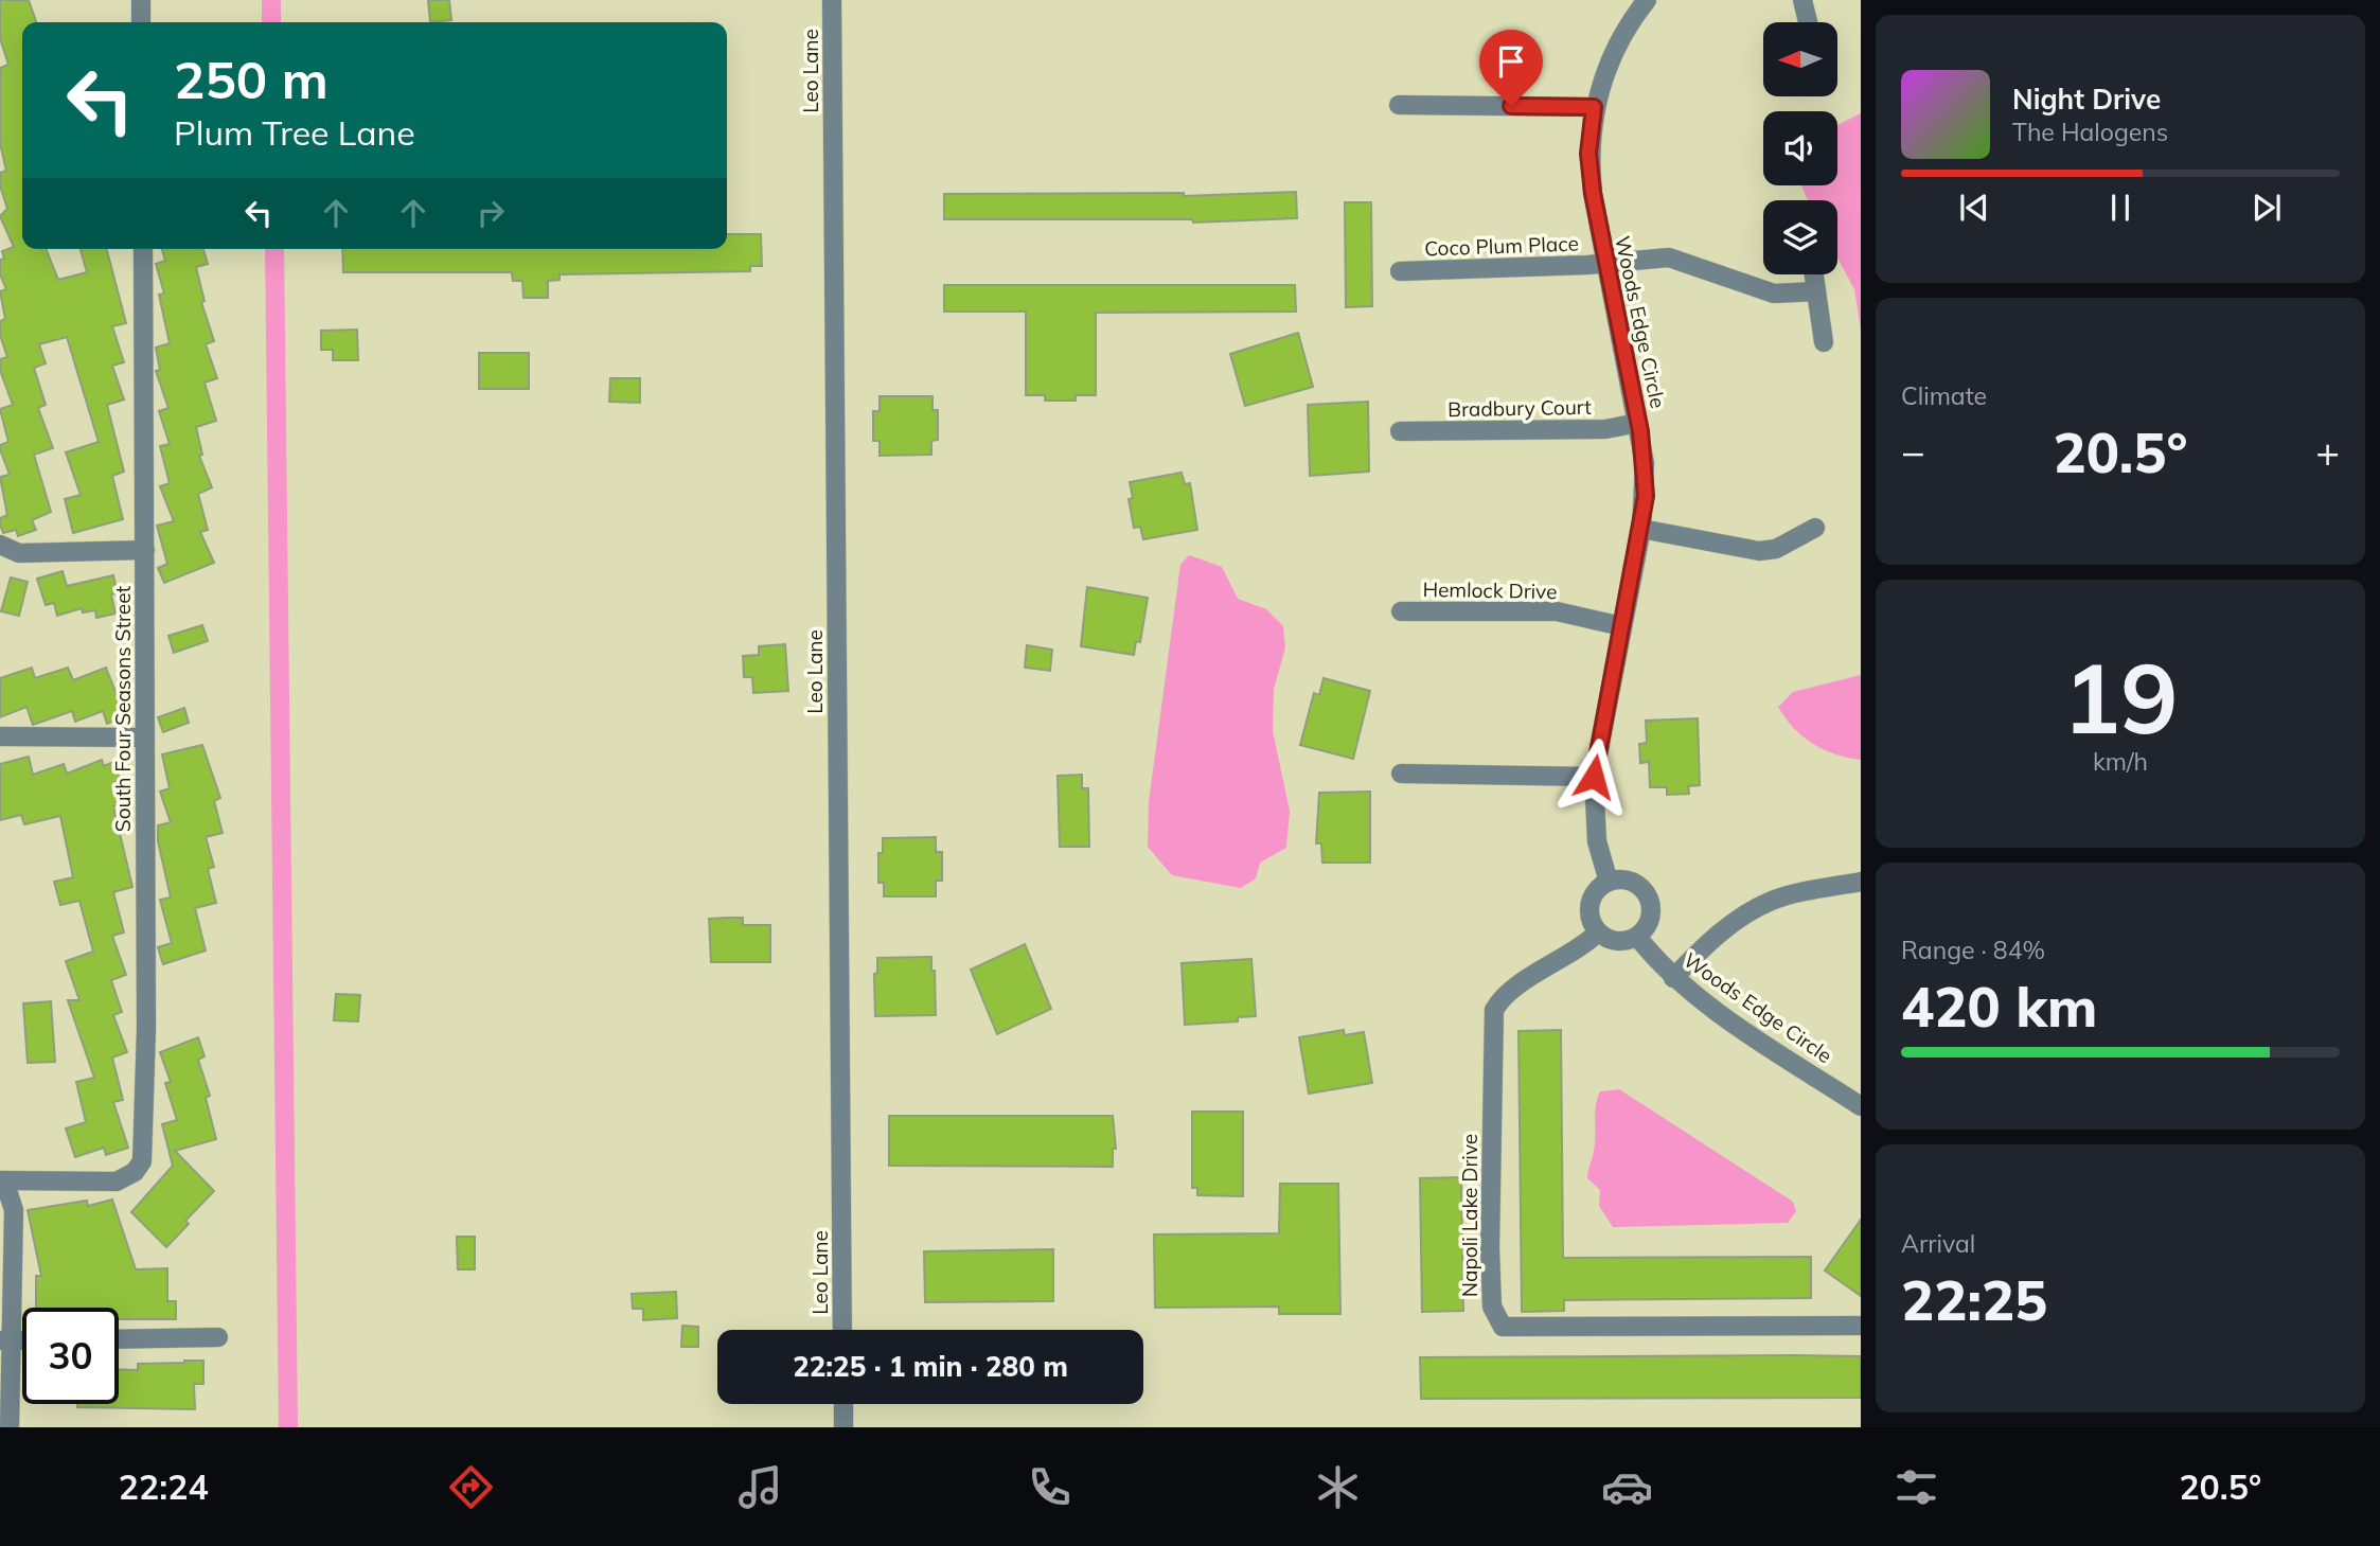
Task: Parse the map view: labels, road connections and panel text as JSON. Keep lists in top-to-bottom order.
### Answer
{
  "streets": {
    "street": [
      "Leo Lane",
      "Coco Plum Place",
      "Woods Edge Circle",
      "Bradbury Court",
      "Hemlock Drive",
      "South Four Seasons Street",
      "Napoli Lake Drive"
    ]
  },
  "crossings": [
    ["Coco Plum Place", "Woods Edge Circle"],
    ["Woods Edge Circle", "Bradbury Court"],
    ["Woods Edge Circle", "Hemlock Drive"],
    ["Woods Edge Circle", "Napoli Lake Drive"]
  ],
  "north": "left",
  "page": {
    "turn": ["250 m", "Plum Tree Lane"],
    "song": ["Night Drive", "The Halogens"],
    "tile": [
      "Climate",
      ["19", "km/h"],
      ["Range · 84%", "420 km"],
      ["Arrival", "22:25"]
    ],
    "heat": ["−", "20.5°", "+"],
    "limit": "30",
    "trip": "22:25 · 1 min · 280 m",
    "tabs": ["22:24", "20.5°"]
  }
}
